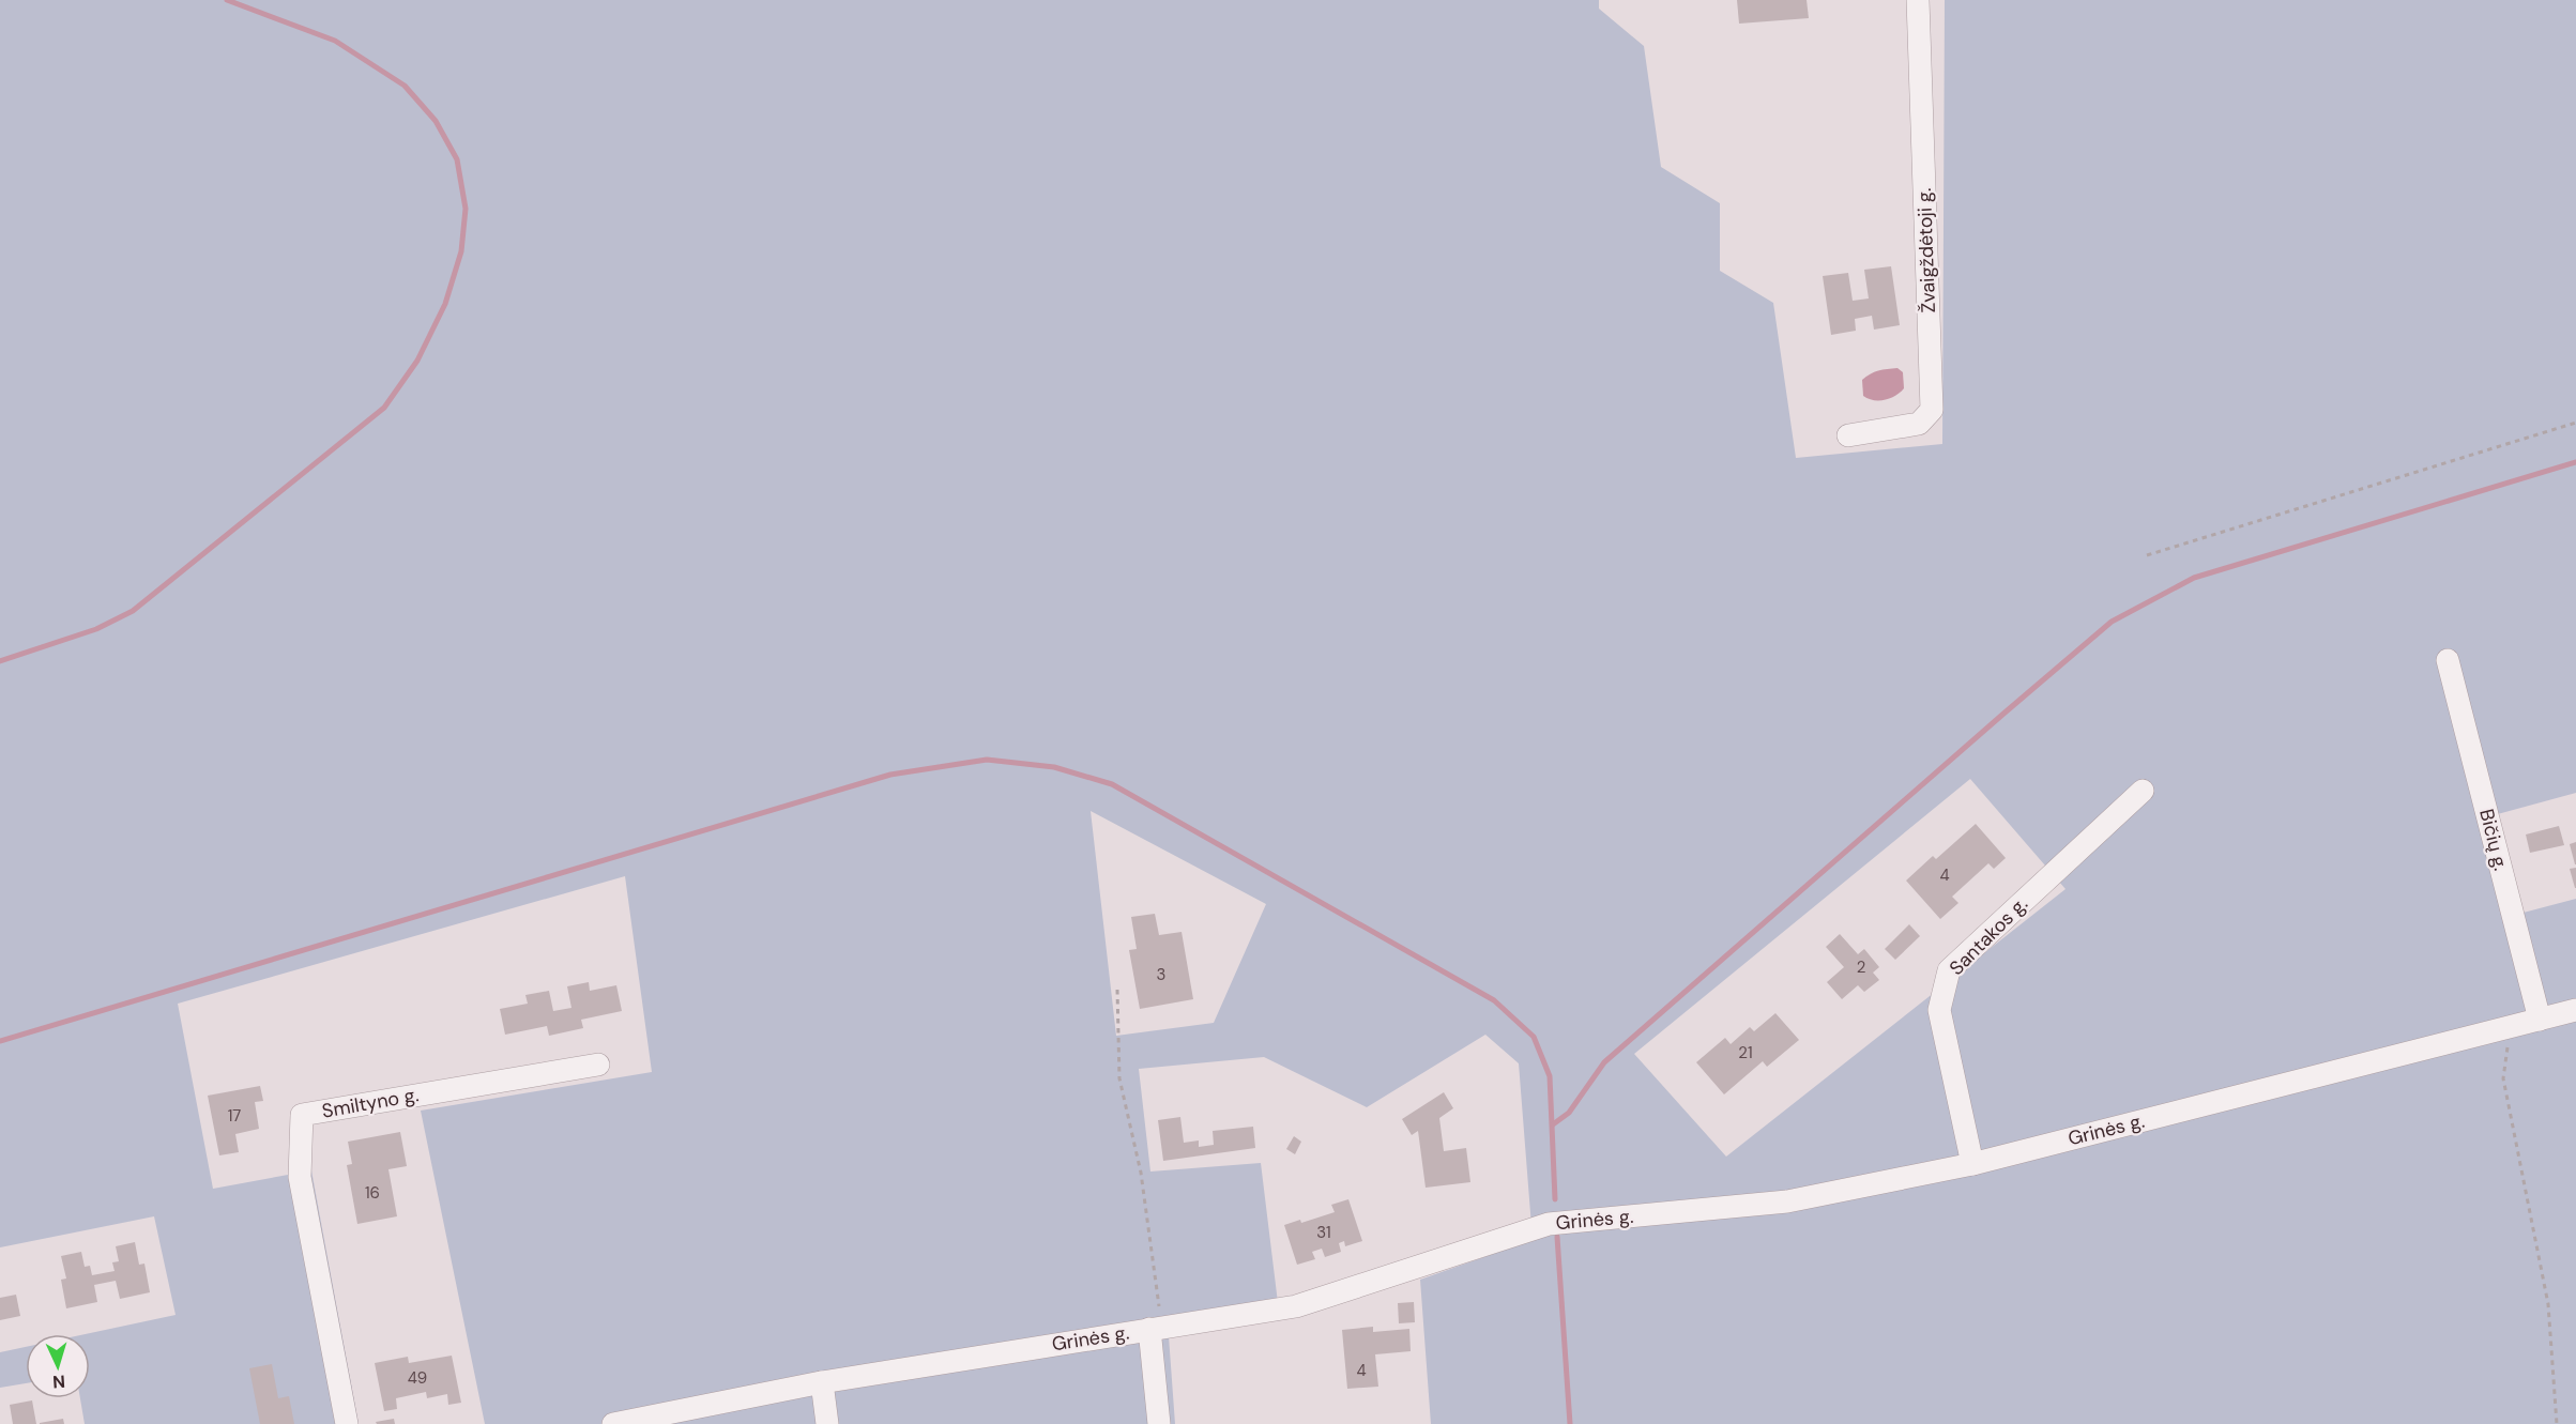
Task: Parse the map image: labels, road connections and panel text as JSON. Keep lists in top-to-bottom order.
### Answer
{
  "streets": {
    "street": [
      "Žvaigždėtoji g.",
      "Bičių g.",
      "Santakos g.",
      "Smiltyno g.",
      "Grinės g."
    ]
  },
  "crossings": [
    ["Bičių g.", "Grinės g."],
    ["Santakos g.", "Grinės g."]
  ],
  "house_numbers": [
    "4",
    "2",
    "3",
    "21",
    "17",
    "16",
    "31",
    "4",
    "49"
  ],
  "north": "bottom"
}
